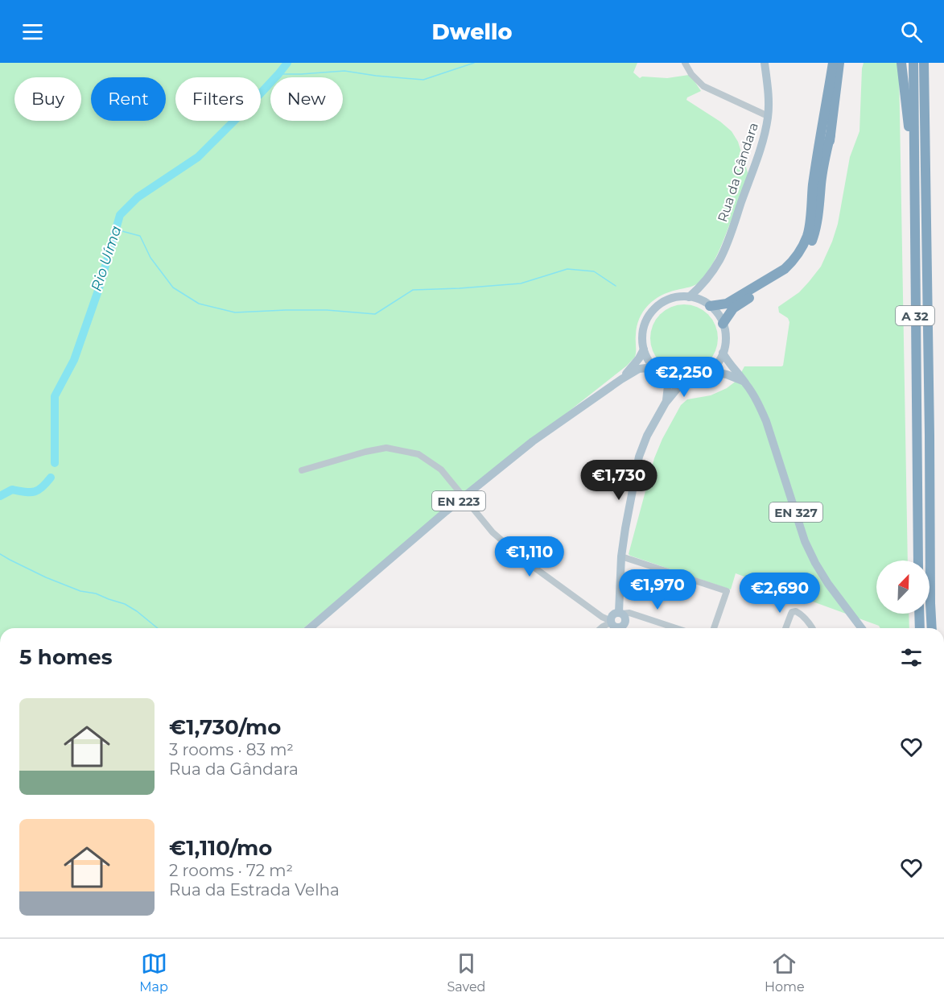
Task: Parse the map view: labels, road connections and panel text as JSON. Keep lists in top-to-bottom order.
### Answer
{
  "streets": {
    "highway": ["A 32"],
    "main road": ["Rua da Gândara", "EN 223", "EN 327"]
  },
  "crossings": [
    ["Rua da Gândara", "EN 223"],
    ["Rua da Gândara", "EN 327"],
    ["EN 223", "EN 327"]
  ],
  "water": ["Rio Uíma"],
  "north": "top right",
  "page": {
    "header": "Dwello",
    "chip": [
      "Buy",
      "Rent",
      "Filters",
      "New"
    ],
    "price": [
      "€2,250",
      "€1,730",
      "€1,110",
      "€1,970",
      "€2,690"
    ],
    "heading": "5 homes",
    "list": [
      {
        "name": "€1,730/mo",
        "note": "3 rooms · 83 m² · Rua da Gândara"
      },
      {
        "name": "€1,110/mo",
        "note": "2 rooms · 72 m² · Rua da Estrada Velha"
      }
    ],
    "tabs": ["Map", "Saved", "Home"]
  }
}
